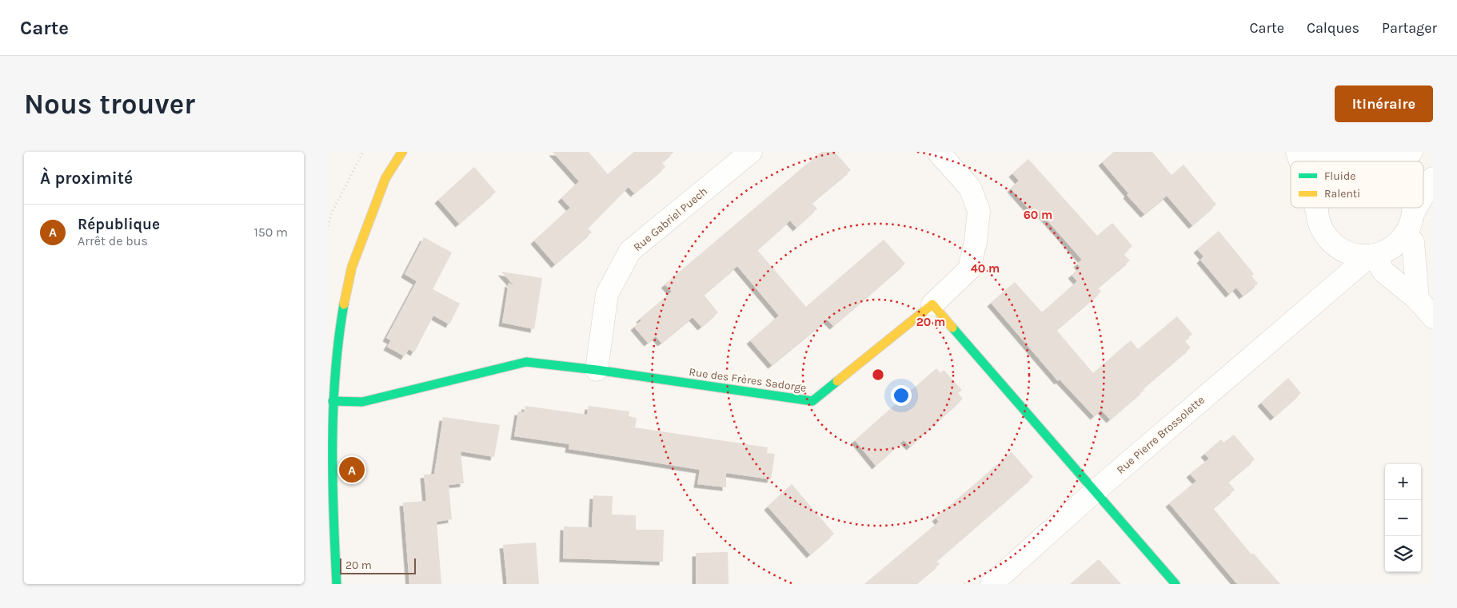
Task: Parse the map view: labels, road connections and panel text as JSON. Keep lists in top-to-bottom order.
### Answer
{
  "streets": {
    "street": ["Rue Gabriel Puech", "Rue des Frères Sadorge", "Rue Pierre Brossolette"]
  },
  "crossings": [
    ["Rue Gabriel Puech", "Rue des Frères Sadorge"]
  ],
  "legend": ["Fluide", "Ralenti"],
  "scale_bar": "20 m",
  "page": {
    "header": "Carte",
    "nav": ["Carte", "Calques", "Partager"],
    "buttons": "Itinéraire",
    "title": "Nous trouver",
    "heading": "À proximité",
    "list": [
      {
        "mark": "A",
        "name": "République",
        "note": "Arrêt de bus",
        "value": "150 m"
      }
    ],
    "pins": "A",
    "map_buttons": ["+", "−"],
    "scale": "20 m"
  },
  "rings": ["60 m", "40 m", "20 m"]
}
